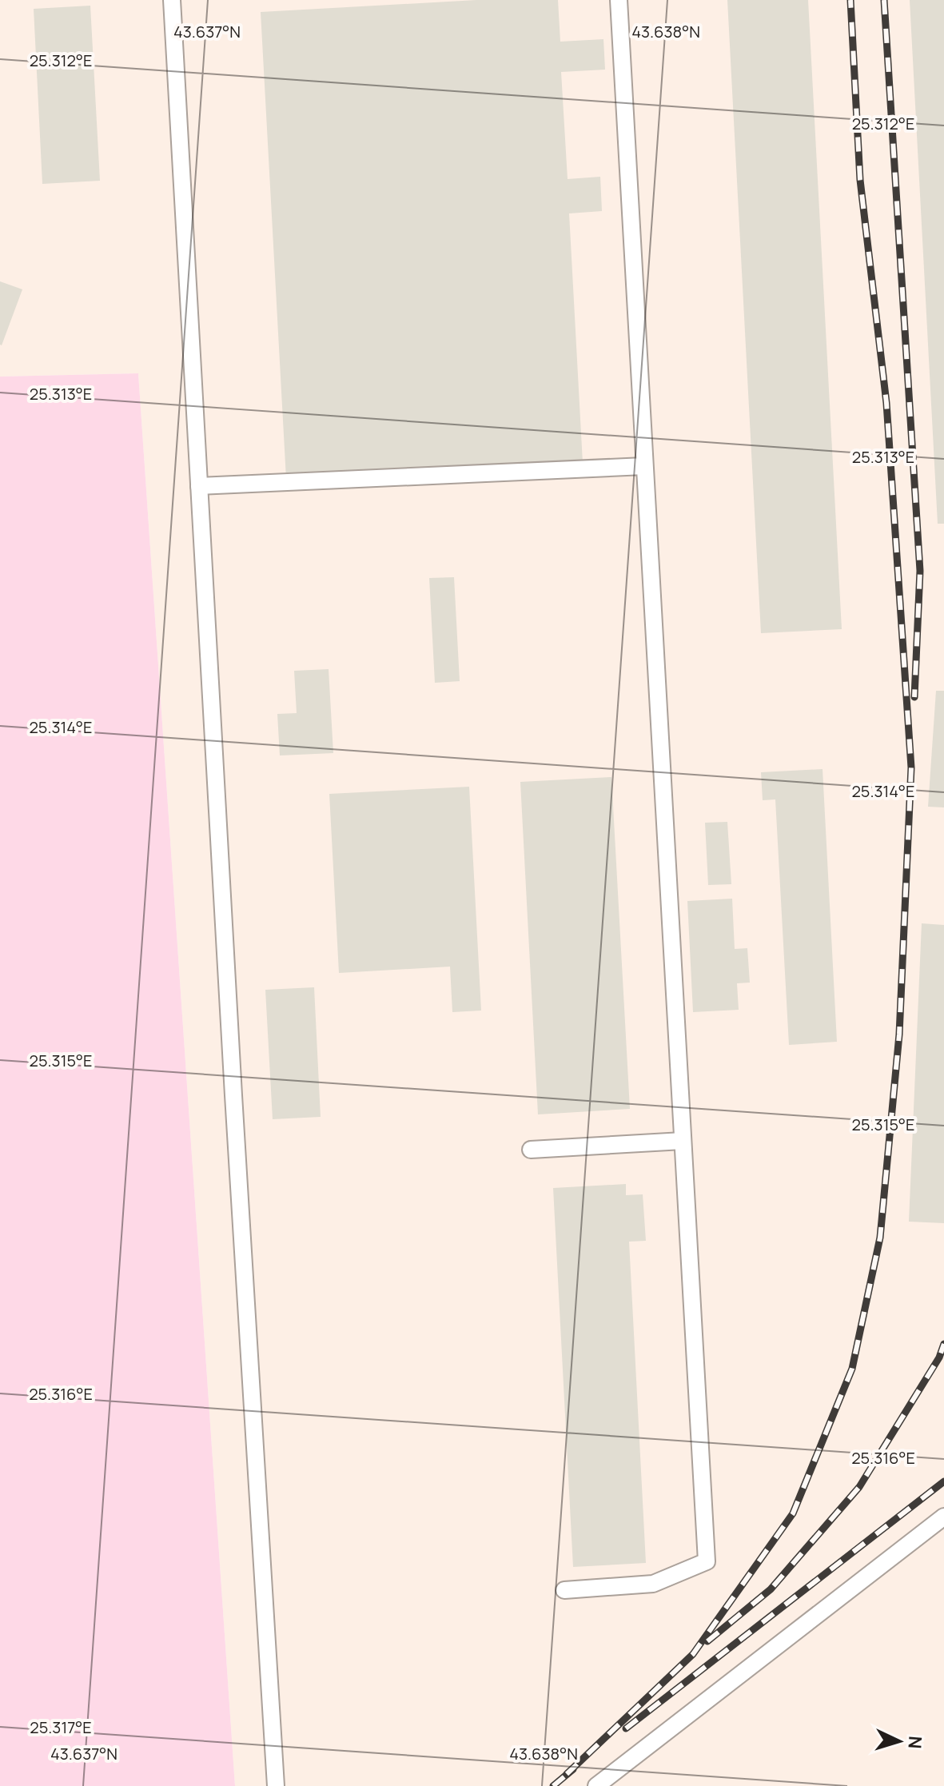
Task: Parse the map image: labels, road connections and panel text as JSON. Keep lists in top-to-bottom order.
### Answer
{
  "north": "right",
  "coordinates": [
    "43.637°N",
    "43.638°N",
    "25.312°E",
    "25.313°E",
    "25.314°E",
    "25.315°E",
    "25.316°E",
    "25.317°E"
  ]
}
